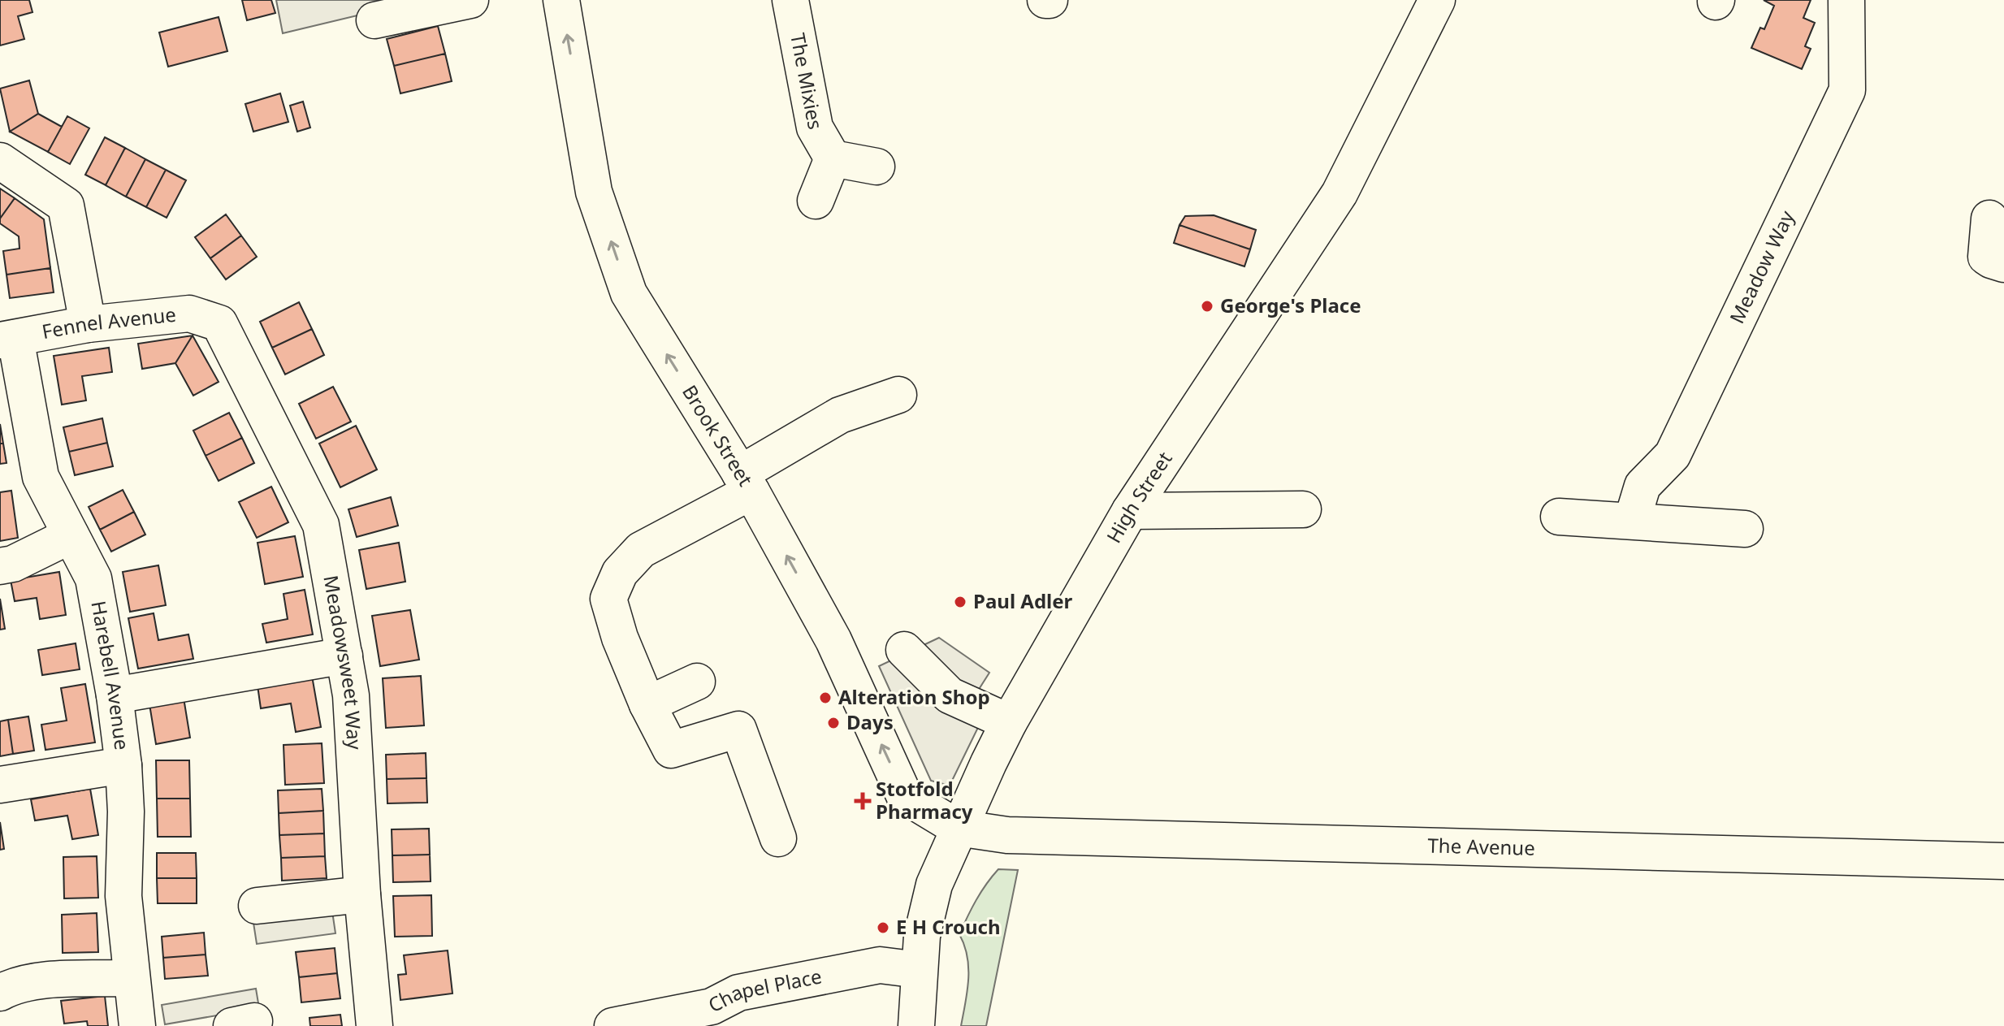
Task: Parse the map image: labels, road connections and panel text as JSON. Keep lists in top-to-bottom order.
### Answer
{
  "streets": {
    "street": [
      "The Mixies",
      "Meadow Way",
      "Fennel Avenue",
      "Brook Street",
      "High Street",
      "Meadowsweet Way",
      "Harebell Avenue",
      "The Avenue",
      "Chapel Place"
    ]
  },
  "crossings": [
    ["Fennel Avenue", "Meadowsweet Way"],
    ["Fennel Avenue", "Harebell Avenue"],
    ["Brook Street", "High Street"],
    ["Brook Street", "The Avenue"],
    ["High Street", "The Avenue"],
    ["High Street", "Chapel Place"]
  ],
  "one_way": ["Brook Street"],
  "places": {
    "other": [
      "George's Place",
      "Paul Adler",
      "Alteration Shop",
      "Days",
      "E H Crouch"
    ],
    "health": ["Stotfold Pharmacy"]
  }
}
